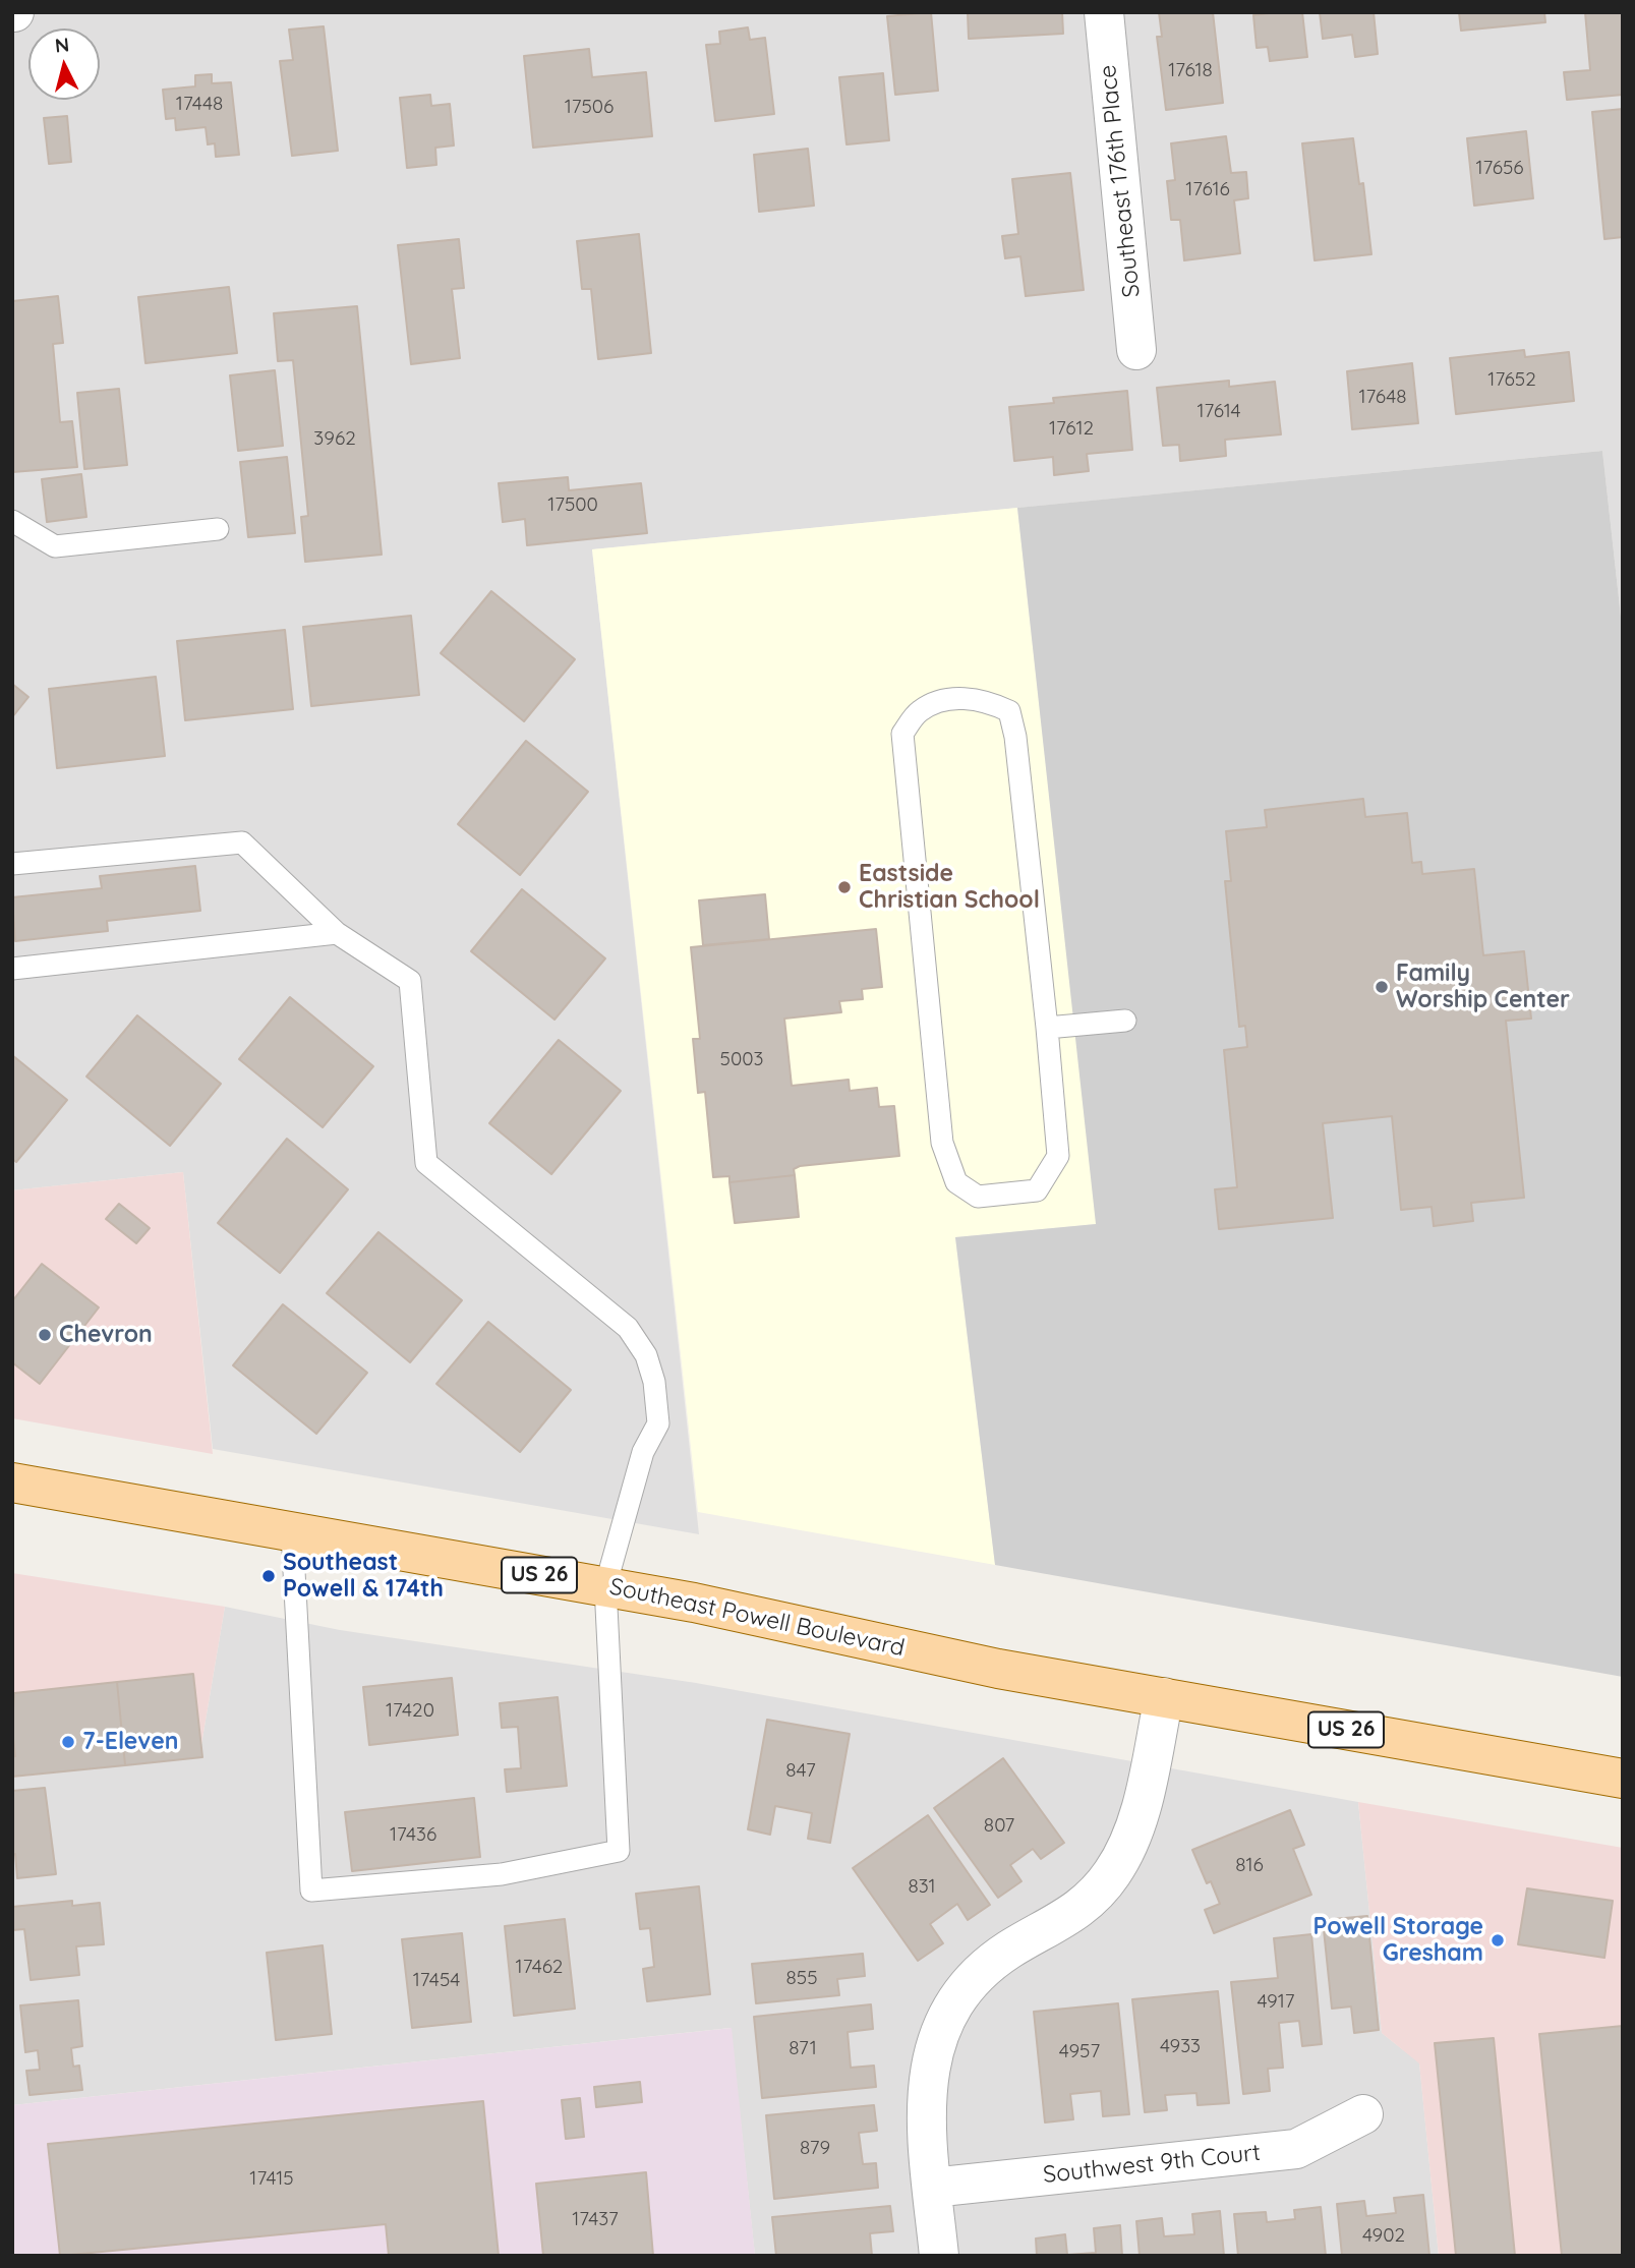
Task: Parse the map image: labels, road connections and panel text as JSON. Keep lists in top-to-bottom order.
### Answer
{
  "streets": {
    "main road": ["US 26", "Southeast Powell Boulevard"],
    "street": ["Southeast 176th Place", "Southwest 9th Court"]
  },
  "crossings": [
    ["US 26", "Southeast Powell Boulevard"]
  ],
  "places": [
    "Eastside Christian School",
    "Family Worship Center",
    "Chevron",
    "Southeast Powell & 174th",
    "7-Eleven",
    "Powell Storage Gresham"
  ],
  "house_numbers": [
    "17618",
    "17448",
    "17506",
    "17656",
    "17616",
    "17652",
    "17648",
    "17614",
    "17612",
    "3962",
    "17500",
    "5003",
    "17420",
    "847",
    "807",
    "17436",
    "816",
    "831",
    "17462",
    "855",
    "17454",
    "4917",
    "4933",
    "871",
    "4957",
    "879",
    "17415",
    "17437",
    "4902"
  ],
  "north": "top"
}
